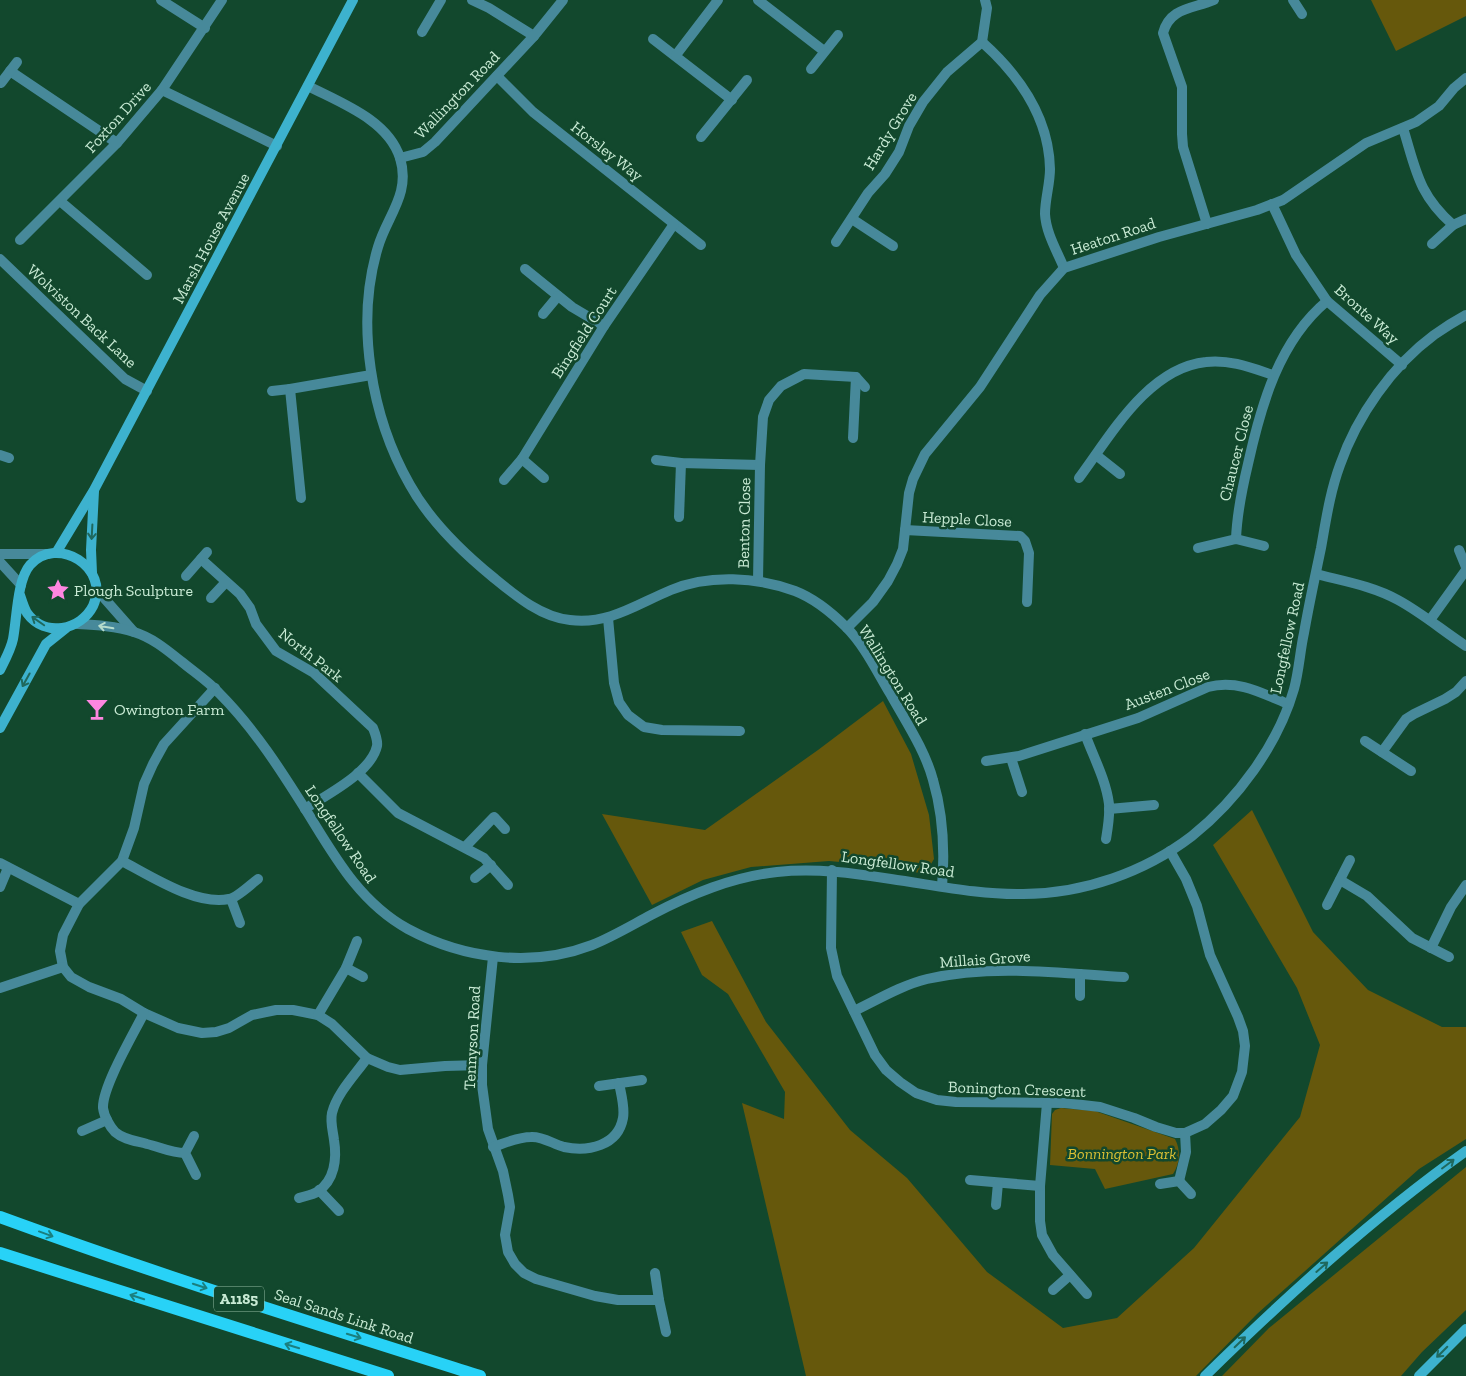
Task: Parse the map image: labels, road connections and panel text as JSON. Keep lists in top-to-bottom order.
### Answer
{
  "streets": {
    "main road": ["A1185", "Seal Sands Link Road"],
    "street": [
      "Wallington Road",
      "Foxton Drive",
      "Hardy Grove",
      "Horsley Way",
      "Heaton Road",
      "Marsh House Avenue",
      "Bronte Way",
      "Wolviston Back Lane",
      "Bingfield Court",
      "Chaucer Close",
      "Hepple Close",
      "Benton Close",
      "Longfellow Road",
      "North Park",
      "Austen Close",
      "Millais Grove",
      "Tennyson Road",
      "Bonington Crescent"
    ]
  },
  "crossings": [
    ["Wallington Road", "Horsley Way"],
    ["Wallington Road", "Heaton Road"],
    ["Wallington Road", "Benton Close"],
    ["Wallington Road", "Longfellow Road"],
    ["Horsley Way", "Bingfield Court"],
    ["Heaton Road", "Bronte Way"],
    ["Heaton Road", "Hepple Close"],
    ["Marsh House Avenue", "Wolviston Back Lane"],
    ["Marsh House Avenue", "Longfellow Road"],
    ["Bronte Way", "Chaucer Close"],
    ["Bronte Way", "Longfellow Road"],
    ["Longfellow Road", "North Park"],
    ["Longfellow Road", "Austen Close"],
    ["Longfellow Road", "Tennyson Road"],
    ["Longfellow Road", "Bonington Crescent"],
    ["Millais Grove", "Bonington Crescent"]
  ],
  "parks": ["Bonnington Park"],
  "places": {
    "place": ["Plough Sculpture"],
    "bar": ["Owington Farm"]
  }
}
